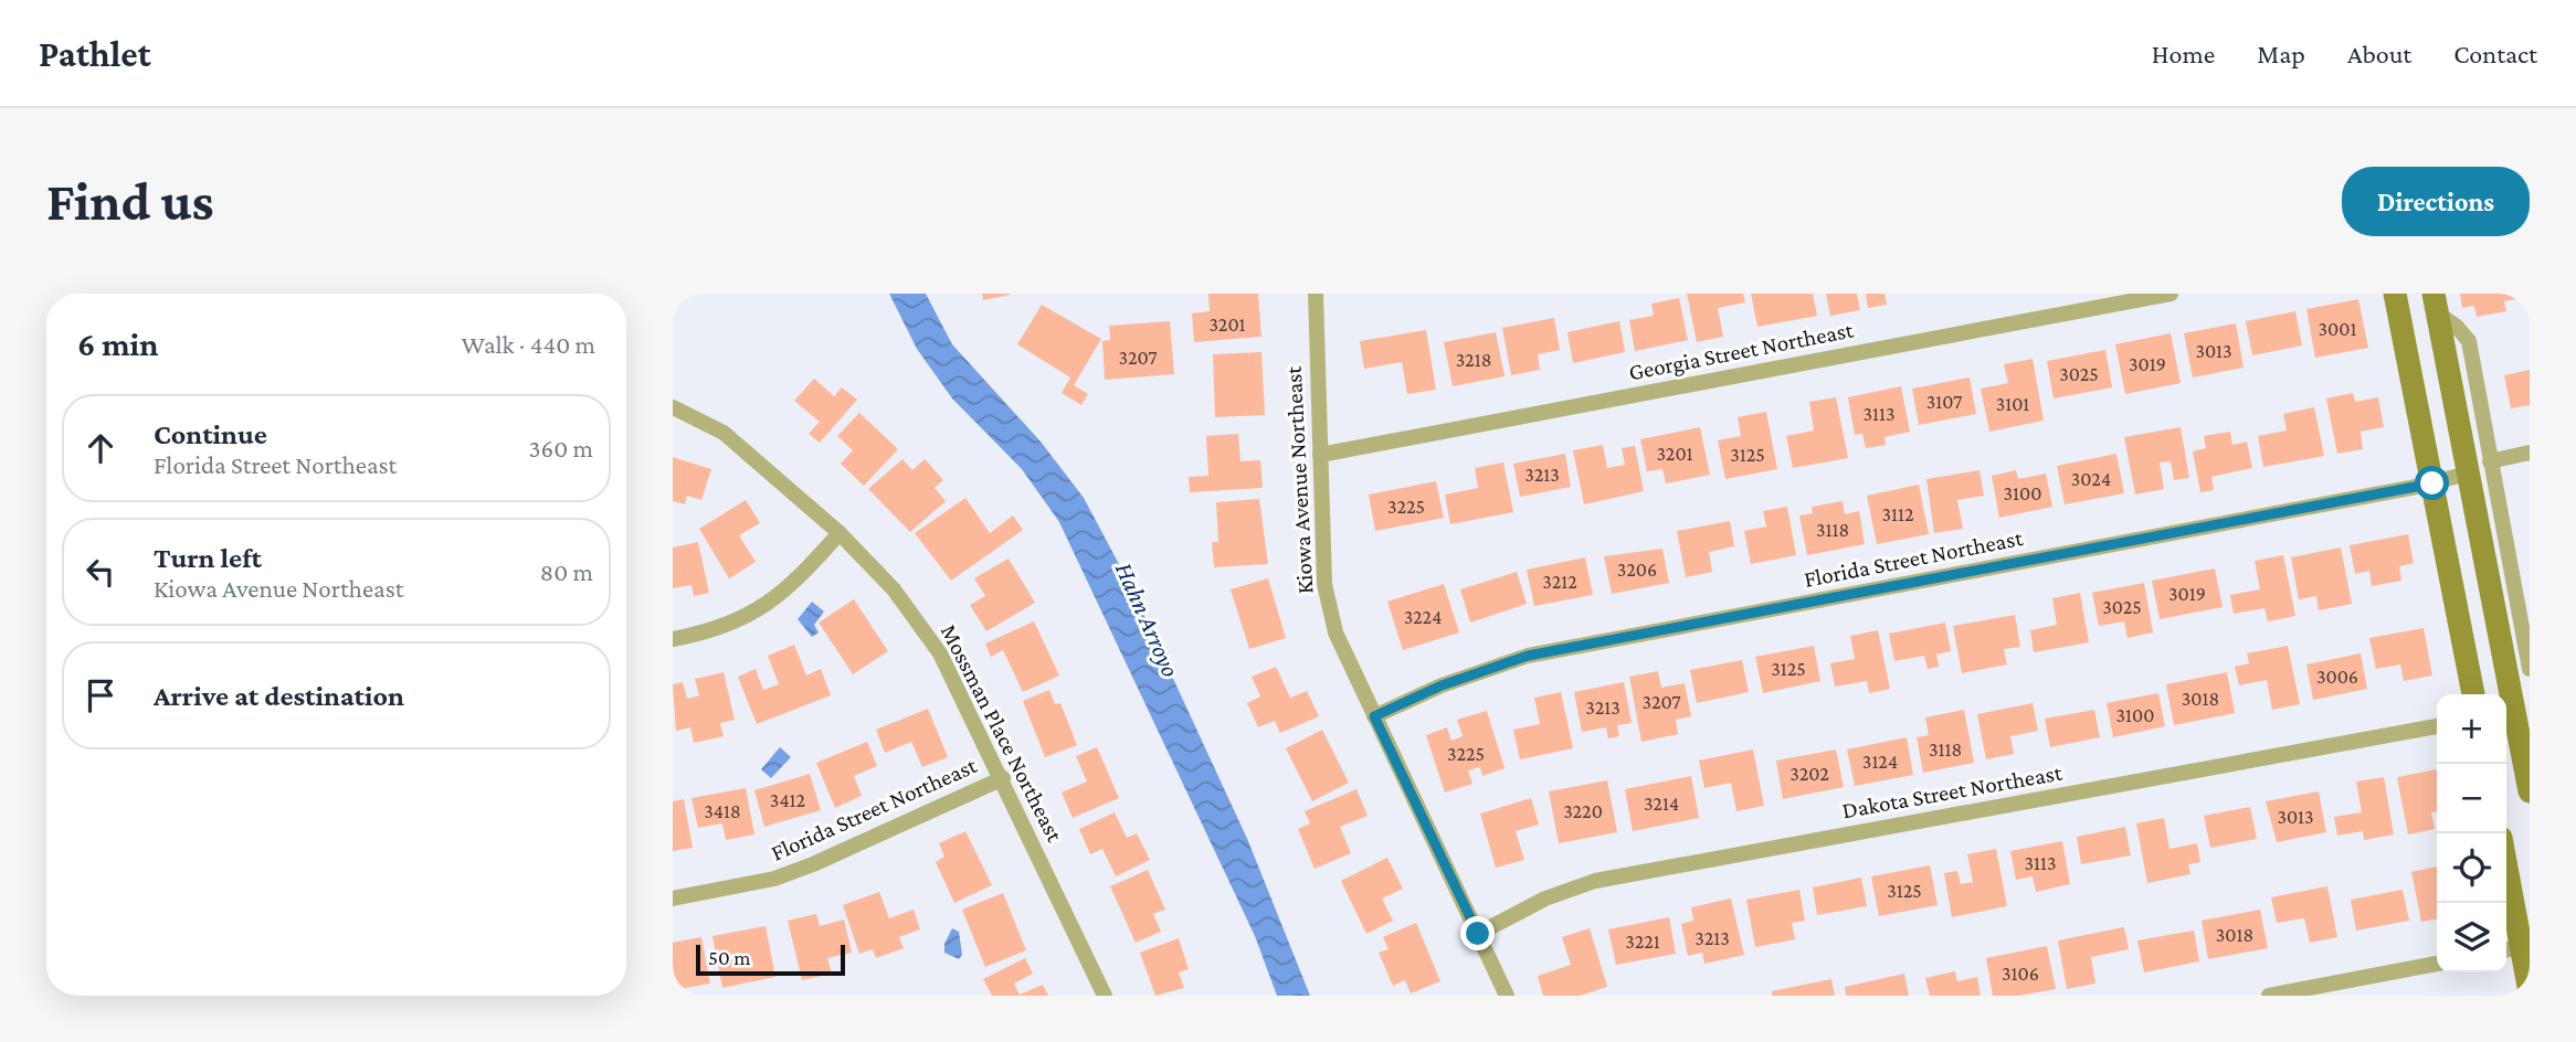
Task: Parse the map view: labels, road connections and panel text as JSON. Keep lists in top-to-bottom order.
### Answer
{
  "streets": {
    "street": [
      "Georgia Street Northeast",
      "Kiowa Avenue Northeast",
      "Florida Street Northeast",
      "Mossman Place Northeast",
      "Dakota Street Northeast"
    ]
  },
  "crossings": [
    ["Georgia Street Northeast", "Kiowa Avenue Northeast"],
    ["Kiowa Avenue Northeast", "Florida Street Northeast"],
    ["Kiowa Avenue Northeast", "Dakota Street Northeast"],
    ["Florida Street Northeast", "Mossman Place Northeast"]
  ],
  "water": ["Hahn Arroyo"],
  "house_numbers": [
    "3201",
    "3001",
    "3013",
    "3207",
    "3218",
    "3019",
    "3025",
    "3107",
    "3101",
    "3113",
    "3201",
    "3125",
    "3213",
    "3024",
    "3100",
    "3225",
    "3112",
    "3118",
    "3206",
    "3212",
    "3019",
    "3025",
    "3224",
    "3125",
    "3006",
    "3018",
    "3207",
    "3213",
    "3100",
    "3118",
    "3225",
    "3124",
    "3202",
    "3412",
    "3214",
    "3418",
    "3220",
    "3013",
    "3113",
    "3125",
    "3018",
    "3213",
    "3221",
    "3106"
  ],
  "scale_bar": "50 m",
  "page": {
    "header": "Pathlet",
    "nav": [
      "Home",
      "Map",
      "About",
      "Contact"
    ],
    "buttons": "Directions",
    "title": "Find us",
    "heading": ["6 min", "Walk · 440 m"],
    "list": [
      ["Continue", "Florida Street Northeast", "360 m"],
      ["Turn left", "Kiowa Avenue Northeast", "80 m"],
      "Arrive at destination"
    ],
    "map_buttons": ["+", "−"],
    "scale": "50 m"
  }
}
